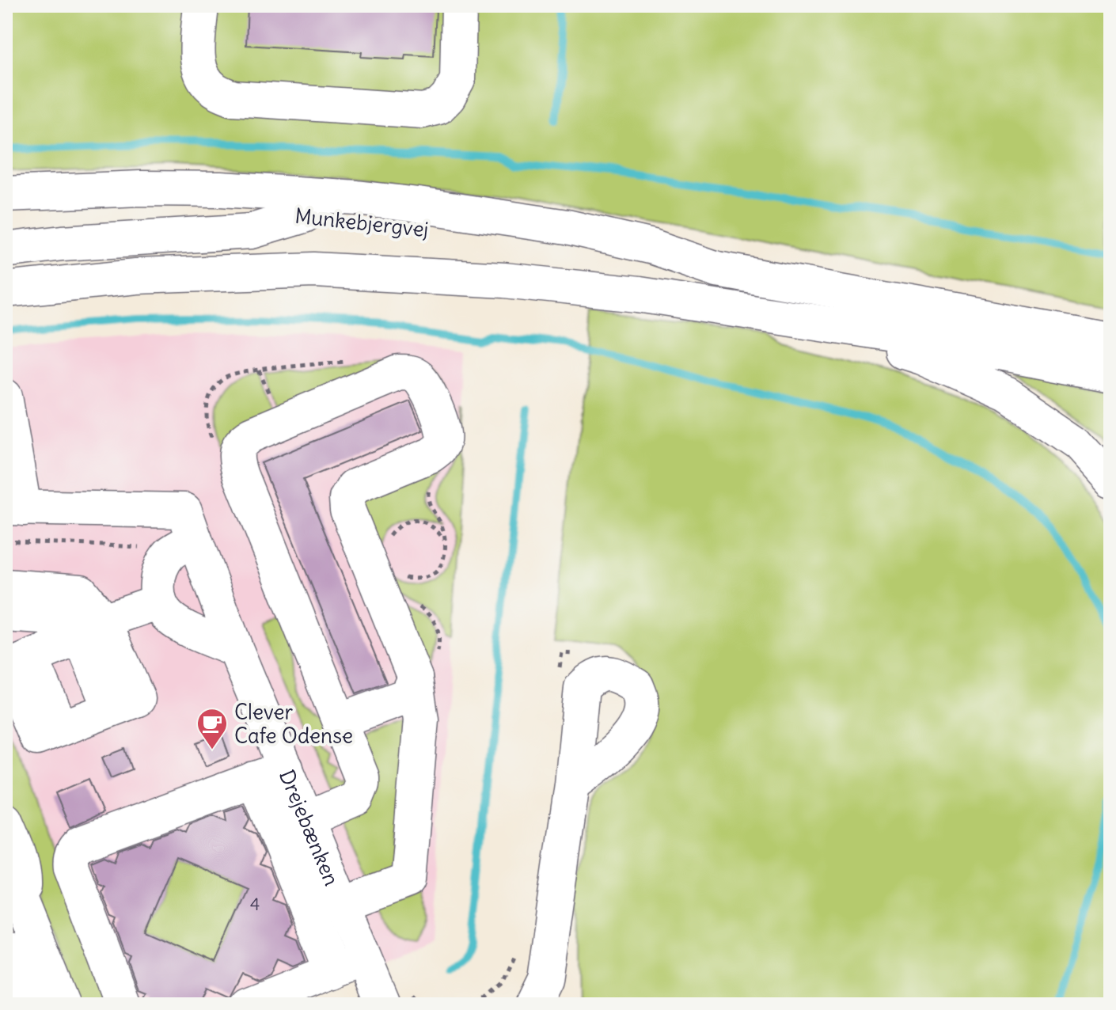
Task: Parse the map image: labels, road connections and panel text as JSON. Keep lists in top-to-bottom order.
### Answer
{
  "streets": {
    "main road": ["Munkebjergvej", "Drejebænken"]
  },
  "places": {
    "cafe": ["Clever Cafe Odense"]
  },
  "house_numbers": ["4"]
}
